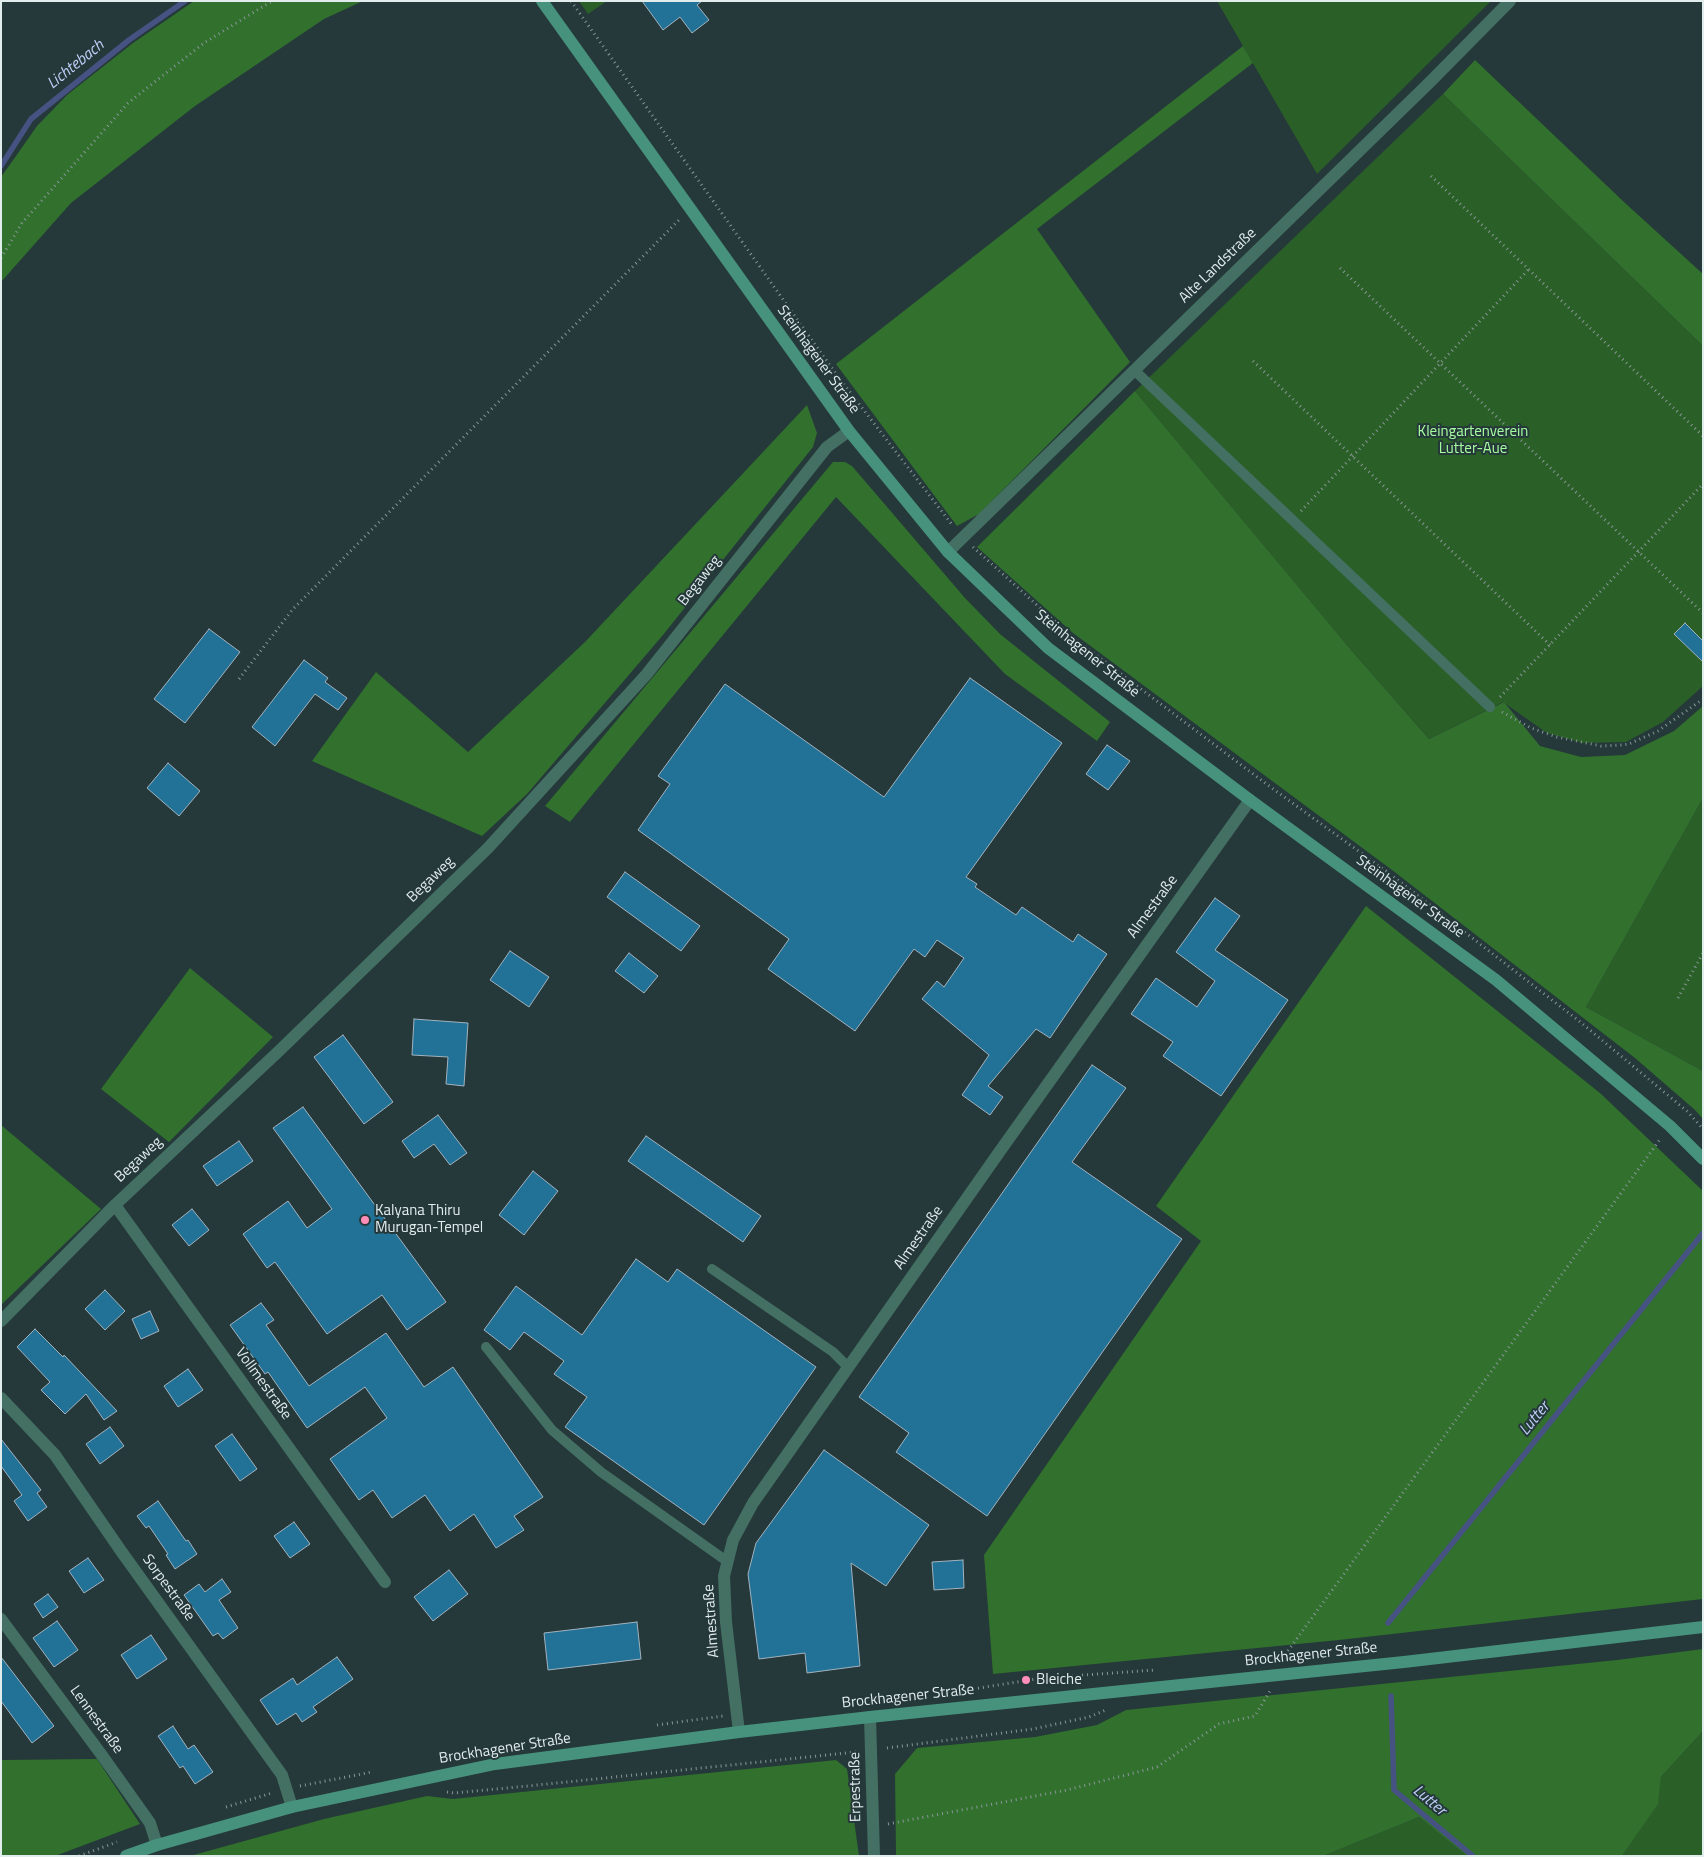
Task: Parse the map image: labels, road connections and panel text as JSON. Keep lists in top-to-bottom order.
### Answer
{
  "streets": {
    "main road": ["Steinhagener Straße", "Brockhagener Straße"],
    "street": [
      "Alte Landstraße",
      "Begaweg",
      "Almestraße",
      "Vollmestraße",
      "Sorpestraße",
      "Lennestraße",
      "Erpestraße"
    ]
  },
  "crossings": [
    ["Alte Landstraße", "Steinhagener Straße"],
    ["Steinhagener Straße", "Begaweg"],
    ["Steinhagener Straße", "Almestraße"],
    ["Begaweg", "Vollmestraße"],
    ["Almestraße", "Brockhagener Straße"],
    ["Sorpestraße", "Brockhagener Straße"],
    ["Brockhagener Straße", "Lennestraße"],
    ["Brockhagener Straße", "Erpestraße"]
  ],
  "water": ["Lichtebach", "Lutter"],
  "parks": ["Kleingartenverein Lutter-Aue"],
  "places": ["Kalyana Thiru Murugan-Tempel", "Bleiche"]
}
